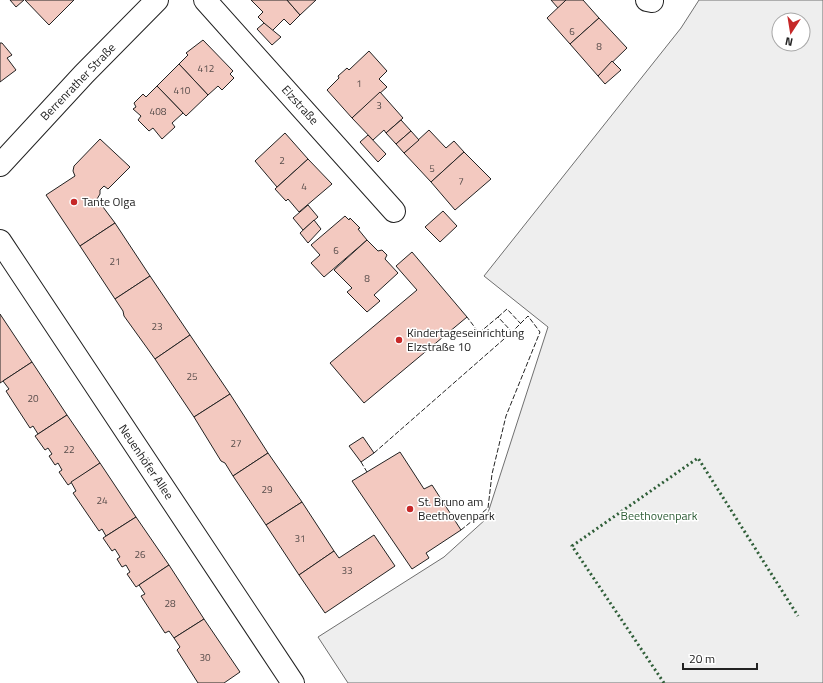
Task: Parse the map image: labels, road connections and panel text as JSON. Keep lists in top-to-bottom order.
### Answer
{
  "streets": {
    "street": ["Berrenrather Straße", "Elzstraße", "Neuenhöfer Allee"]
  },
  "parks": ["Beethovenpark"],
  "places": ["Tante Olga", "Kindertageseinrichtung Elzstraße 10", "St. Bruno am Beethovenpark"],
  "house_numbers": [
    "6",
    "8",
    "412",
    "1",
    "410",
    "3",
    "408",
    "2",
    "5",
    "7",
    "4",
    "6",
    "21",
    "8",
    "23",
    "25",
    "20",
    "27",
    "22",
    "29",
    "24",
    "31",
    "26",
    "33",
    "28",
    "30"
  ],
  "scale_bar": "20 m",
  "north": "bottom"
}
